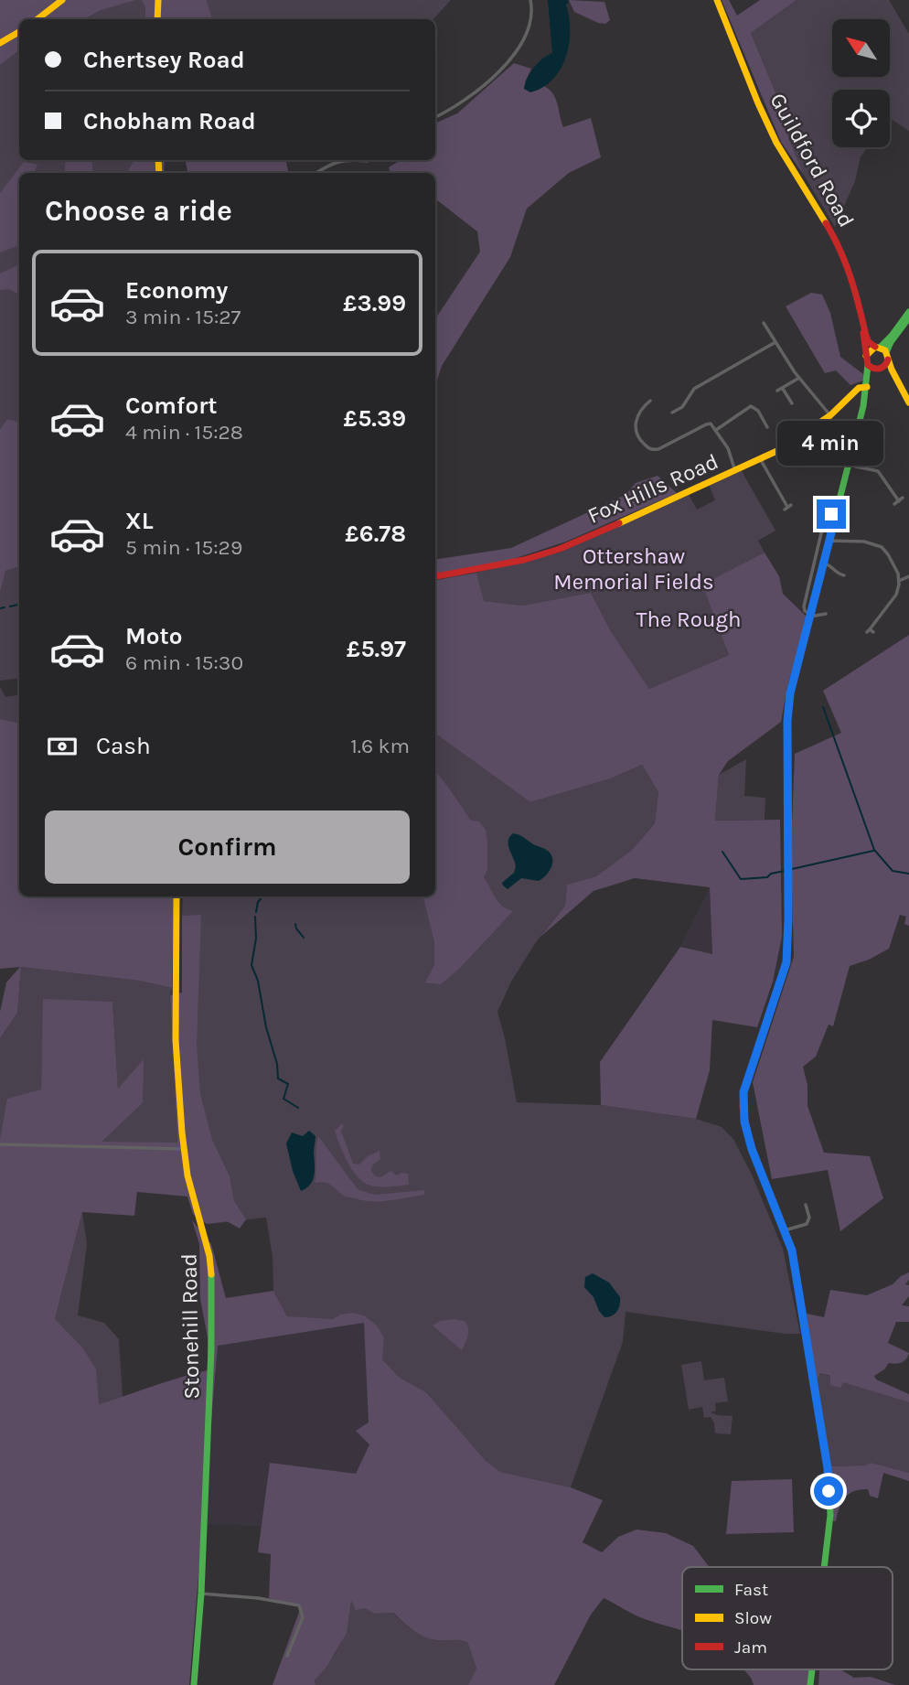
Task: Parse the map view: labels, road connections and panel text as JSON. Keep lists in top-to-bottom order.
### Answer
{
  "streets": {
    "main road": ["Guildford Road", "Fox Hills Road", "Stonehill Road"]
  },
  "crossings": [
    ["Guildford Road", "Fox Hills Road"]
  ],
  "parks": ["Ottershaw Memorial Fields", "The Rough"],
  "legend": ["Fast", "Slow", "Jam"],
  "north": "top left",
  "page": {
    "banner": ["Chertsey Road", "Chobham Road"],
    "heading": "Choose a ride",
    "list": [
      {
        "name": "Economy",
        "note": "3 min · 15:27",
        "value": "£3.99"
      },
      {
        "name": "Comfort",
        "note": "4 min · 15:28",
        "value": "£5.39"
      },
      {
        "name": "XL",
        "note": "5 min · 15:29",
        "value": "£6.78"
      },
      {
        "name": "Moto",
        "note": "6 min · 15:30",
        "value": "£5.97"
      }
    ],
    "bubble": "4 min",
    "pay": ["Cash", "1.6 km"],
    "buttons": "Confirm"
  }
}
